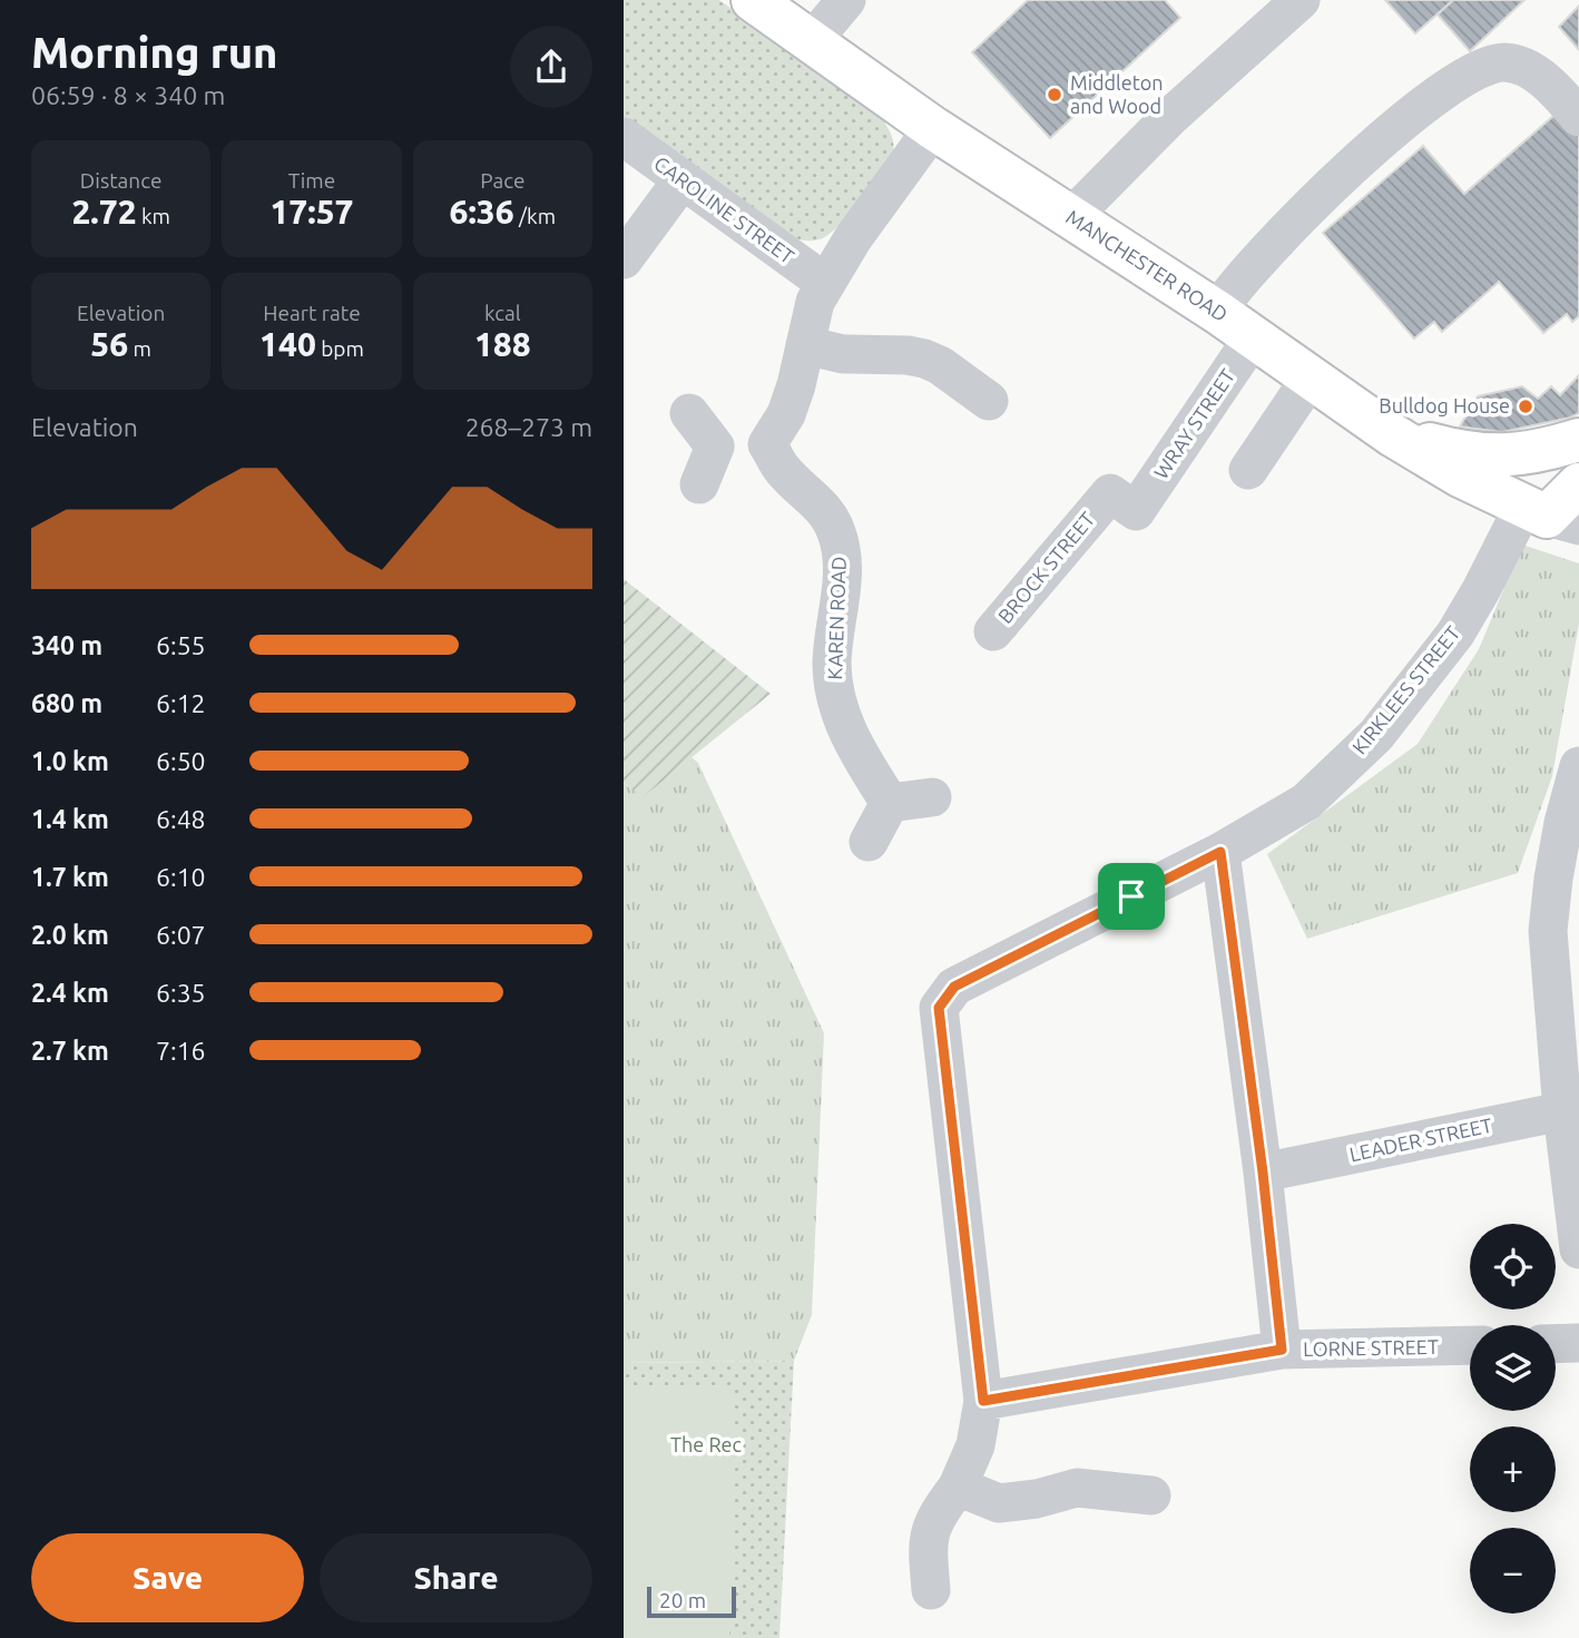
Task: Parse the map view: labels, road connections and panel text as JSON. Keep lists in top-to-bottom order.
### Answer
{
  "streets": {
    "highway": ["MANCHESTER ROAD"],
    "street": [
      "CAROLINE STREET",
      "WRAY STREET",
      "BROCK STREET",
      "KAREN ROAD",
      "KIRKLEES STREET",
      "LEADER STREET",
      "LORNE STREET"
    ]
  },
  "crossings": [
    ["MANCHESTER ROAD", "WRAY STREET"],
    ["MANCHESTER ROAD", "KIRKLEES STREET"],
    ["WRAY STREET", "BROCK STREET"],
    ["KIRKLEES STREET", "LORNE STREET"]
  ],
  "parks": ["The Rec"],
  "places": ["Middleton and Wood", "Bulldog House"],
  "scale_bar": "20 m",
  "page": {
    "heading": ["Morning run", "06:59 · 8 × 340 m"],
    "stats": [
      ["Distance", "2.72 km"],
      ["Time", "17:57"],
      ["Pace", "6:36 /km"],
      ["Elevation", "56 m"],
      ["Heart rate", "140 bpm"],
      ["kcal", "188"]
    ],
    "chart": ["Elevation", "268–273 m"],
    "list": [
      {
        "name": "340 m",
        "note": "6:55"
      },
      {
        "name": "680 m",
        "note": "6:12"
      },
      {
        "name": "1.0 km",
        "note": "6:50"
      },
      {
        "name": "1.4 km",
        "note": "6:48"
      },
      {
        "name": "1.7 km",
        "note": "6:10"
      },
      {
        "name": "2.0 km",
        "note": "6:07"
      },
      {
        "name": "2.4 km",
        "note": "6:35"
      },
      {
        "name": "2.7 km",
        "note": "7:16"
      }
    ],
    "map_buttons": ["+", "−"],
    "buttons": ["Save", "Share"],
    "scale": "20 m"
  }
}
